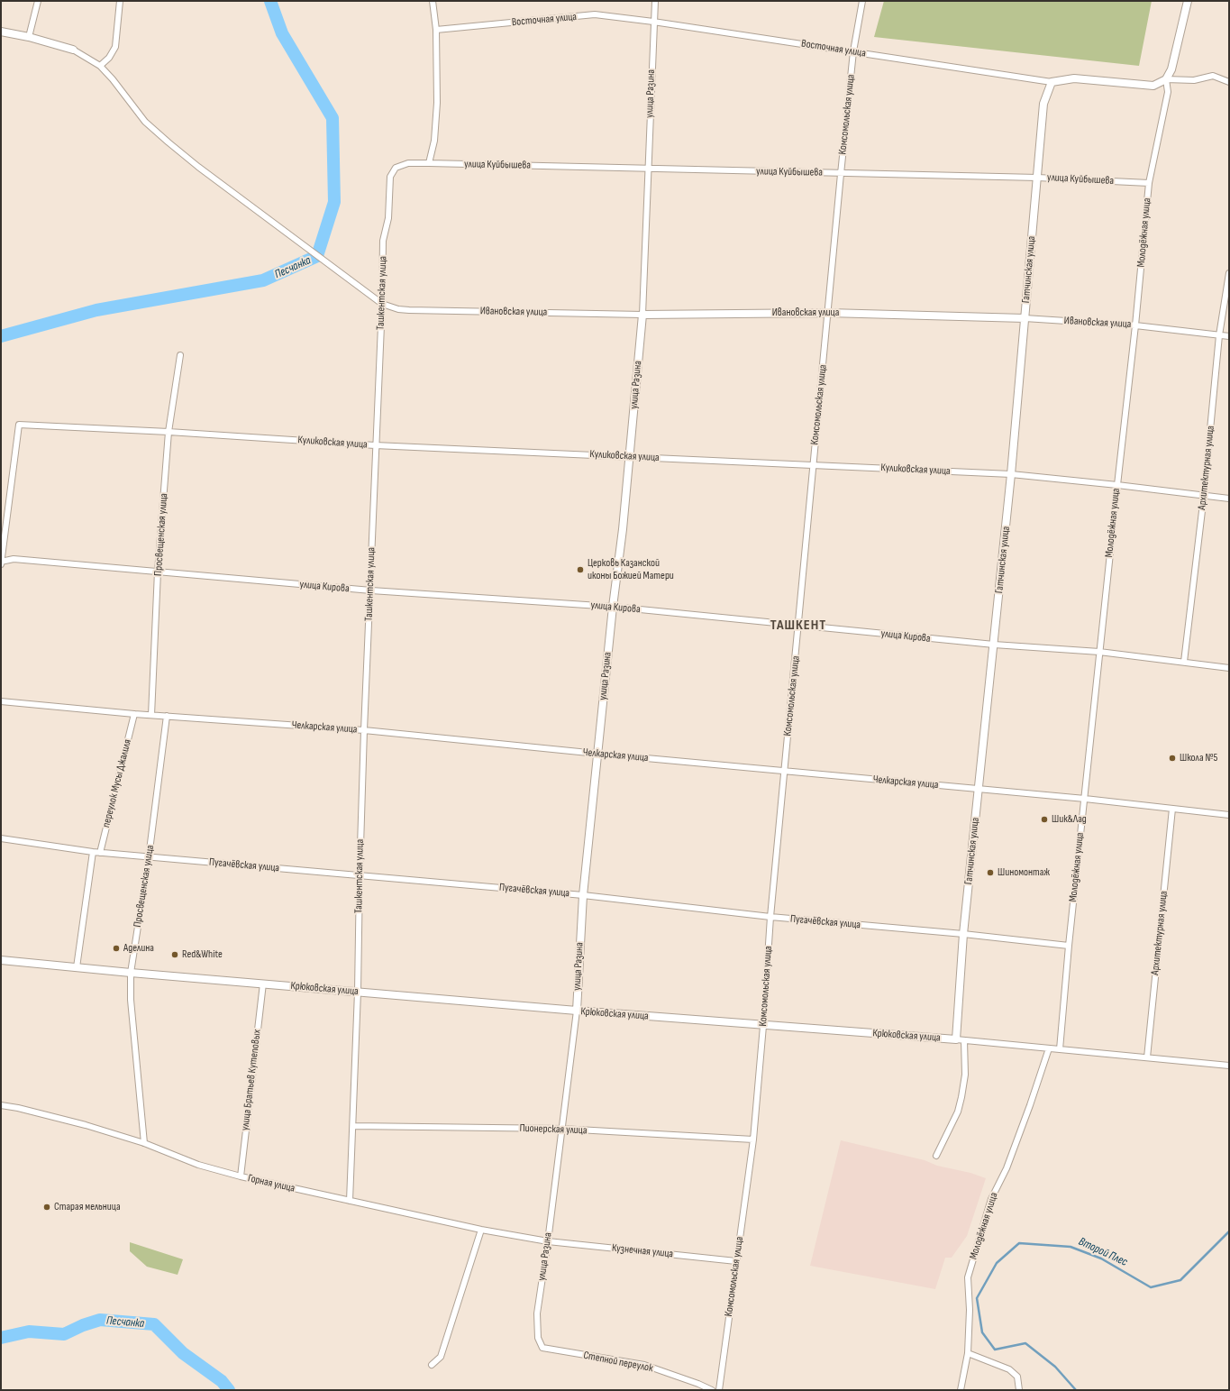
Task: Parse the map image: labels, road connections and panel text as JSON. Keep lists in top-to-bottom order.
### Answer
{
  "streets": {
    "street": [
      "Восточная улица",
      "улица Разина",
      "Комсомольская улица",
      "улица Куйбышева",
      "Молодёжная улица",
      "Гатчинская улица",
      "Ташкентская улица",
      "Ивановская улица",
      "Куликовская улица",
      "Архитектурная улица",
      "Просвещенская улица",
      "улица Кирова",
      "Челкарская улица",
      "переулок Мусы Джалиля",
      "Пугачёвская улица",
      "Крюковская улица",
      "улица Братьев Кутеповых",
      "Пионерская улица",
      "Горная улица",
      "Кузнечная улица",
      "Степной переулок"
    ]
  },
  "crossings": [
    ["Восточная улица", "улица Разина"],
    ["Восточная улица", "Комсомольская улица"],
    ["Восточная улица", "Молодёжная улица"],
    ["Восточная улица", "Гатчинская улица"],
    ["улица Разина", "улица Куйбышева"],
    ["улица Разина", "Ивановская улица"],
    ["улица Разина", "Куликовская улица"],
    ["улица Разина", "улица Кирова"],
    ["улица Разина", "Челкарская улица"],
    ["улица Разина", "Пугачёвская улица"],
    ["улица Разина", "Крюковская улица"],
    ["улица Разина", "Пионерская улица"],
    ["улица Разина", "Горная улица"],
    ["улица Разина", "Кузнечная улица"],
    ["улица Разина", "Степной переулок"],
    ["Комсомольская улица", "улица Куйбышева"],
    ["Комсомольская улица", "Ивановская улица"],
    ["Комсомольская улица", "Куликовская улица"],
    ["Комсомольская улица", "улица Кирова"],
    ["Комсомольская улица", "Челкарская улица"],
    ["Комсомольская улица", "Пугачёвская улица"],
    ["Комсомольская улица", "Крюковская улица"],
    ["Комсомольская улица", "Пионерская улица"],
    ["Комсомольская улица", "Кузнечная улица"],
    ["улица Куйбышева", "Молодёжная улица"],
    ["улица Куйбышева", "Гатчинская улица"],
    ["улица Куйбышева", "Ташкентская улица"],
    ["Молодёжная улица", "Ивановская улица"],
    ["Молодёжная улица", "Куликовская улица"],
    ["Молодёжная улица", "улица Кирова"],
    ["Молодёжная улица", "Челкарская улица"],
    ["Молодёжная улица", "Пугачёвская улица"],
    ["Молодёжная улица", "Крюковская улица"],
    ["Гатчинская улица", "Ивановская улица"],
    ["Гатчинская улица", "Куликовская улица"],
    ["Гатчинская улица", "улица Кирова"],
    ["Гатчинская улица", "Челкарская улица"],
    ["Гатчинская улица", "Пугачёвская улица"],
    ["Гатчинская улица", "Крюковская улица"],
    ["Ташкентская улица", "Ивановская улица"],
    ["Ташкентская улица", "Куликовская улица"],
    ["Ташкентская улица", "улица Кирова"],
    ["Ташкентская улица", "Челкарская улица"],
    ["Ташкентская улица", "Пугачёвская улица"],
    ["Ташкентская улица", "Крюковская улица"],
    ["Ташкентская улица", "Пионерская улица"],
    ["Ташкентская улица", "Горная улица"],
    ["Ивановская улица", "Архитектурная улица"],
    ["Куликовская улица", "Архитектурная улица"],
    ["Куликовская улица", "Просвещенская улица"],
    ["Куликовская улица", "улица Кирова"],
    ["Архитектурная улица", "улица Кирова"],
    ["Архитектурная улица", "Челкарская улица"],
    ["Архитектурная улица", "Крюковская улица"],
    ["Просвещенская улица", "улица Кирова"],
    ["Просвещенская улица", "Челкарская улица"],
    ["Просвещенская улица", "Пугачёвская улица"],
    ["Просвещенская улица", "Крюковская улица"],
    ["Просвещенская улица", "Горная улица"],
    ["Челкарская улица", "переулок Мусы Джалиля"],
    ["переулок Мусы Джалиля", "Пугачёвская улица"],
    ["Крюковская улица", "улица Братьев Кутеповых"],
    ["улица Братьев Кутеповых", "Горная улица"],
    ["Горная улица", "Кузнечная улица"]
  ],
  "districts": ["ТАШКЕНТ"],
  "water": ["Песчанка", "Второй Плес"],
  "places": [
    "Церковь Казанской иконы Божией Матери",
    "Школа №5",
    "Шик&Лад",
    "Шиномонтаж",
    "Аделина",
    "Red&White",
    "Старая мельница"
  ]
}
